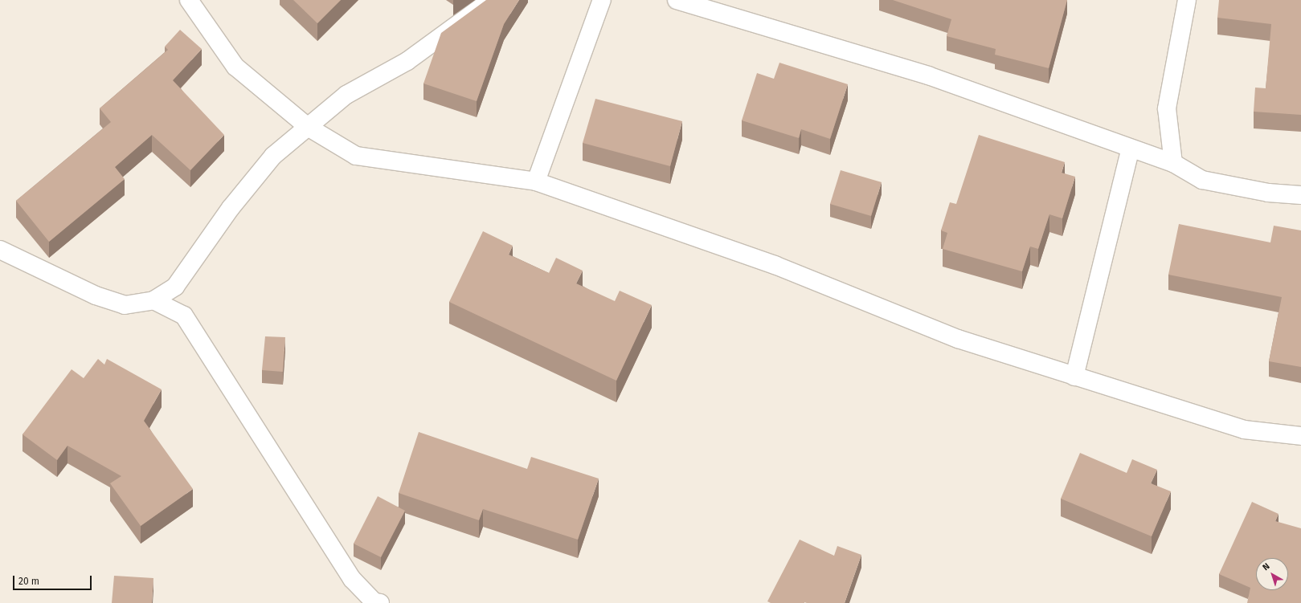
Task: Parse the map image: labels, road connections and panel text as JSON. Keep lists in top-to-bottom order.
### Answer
{
  "scale_bar": "20 m",
  "north": "top left"
}
